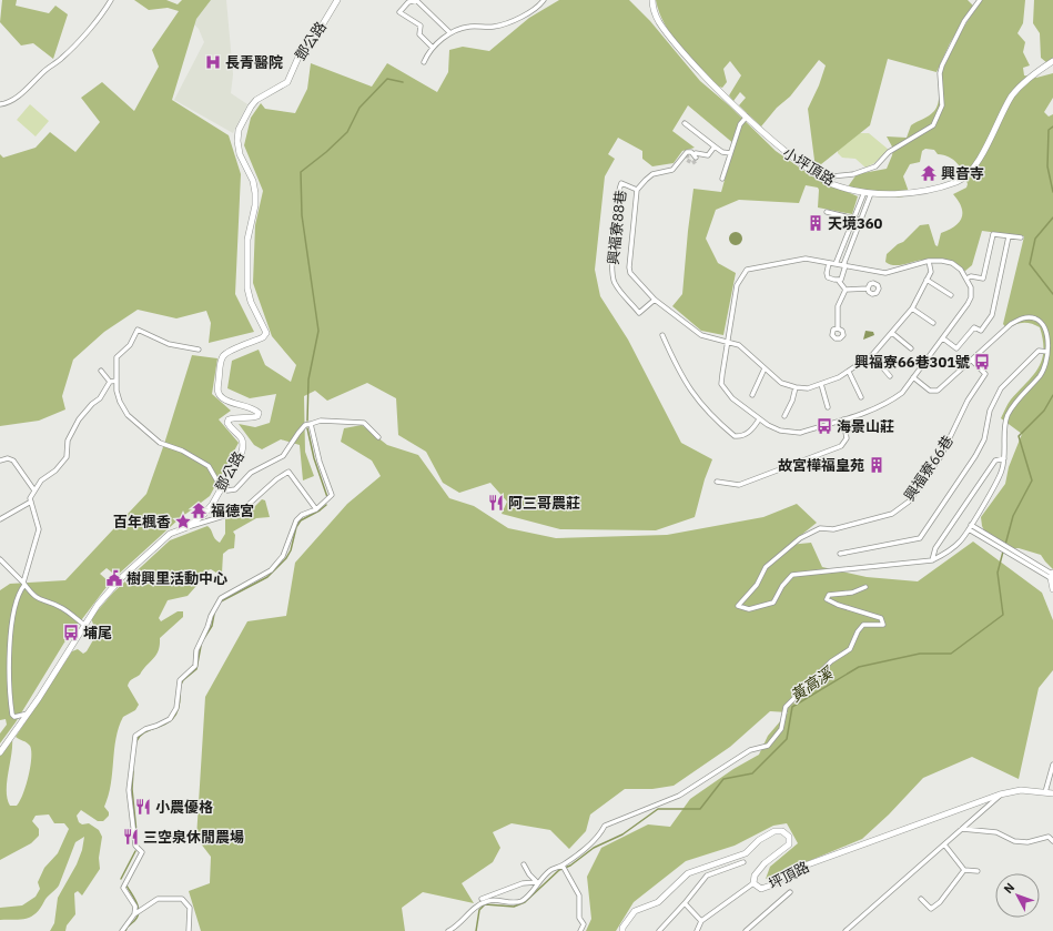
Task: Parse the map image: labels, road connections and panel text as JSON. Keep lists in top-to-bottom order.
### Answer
{
  "streets": {
    "street": [
      "鄧公路",
      "小坪頂路",
      "興福寮88巷",
      "興福寮66巷",
      "坪頂路"
    ]
  },
  "water": ["黃高溪"],
  "places": {
    "hospital": ["長青醫院"],
    "temple": ["興音寺", "福德宮"],
    "building": ["天境360", "故宮樺福皇苑"],
    "bus stop": ["興福寮66巷301號", "海景山莊", "埔尾"],
    "restaurant": ["阿三哥農莊", "小農優格", "三空泉休閒農場"],
    "place": ["百年楓香"],
    "public building": ["樹興里活動中心"]
  },
  "north": "top left"
}
